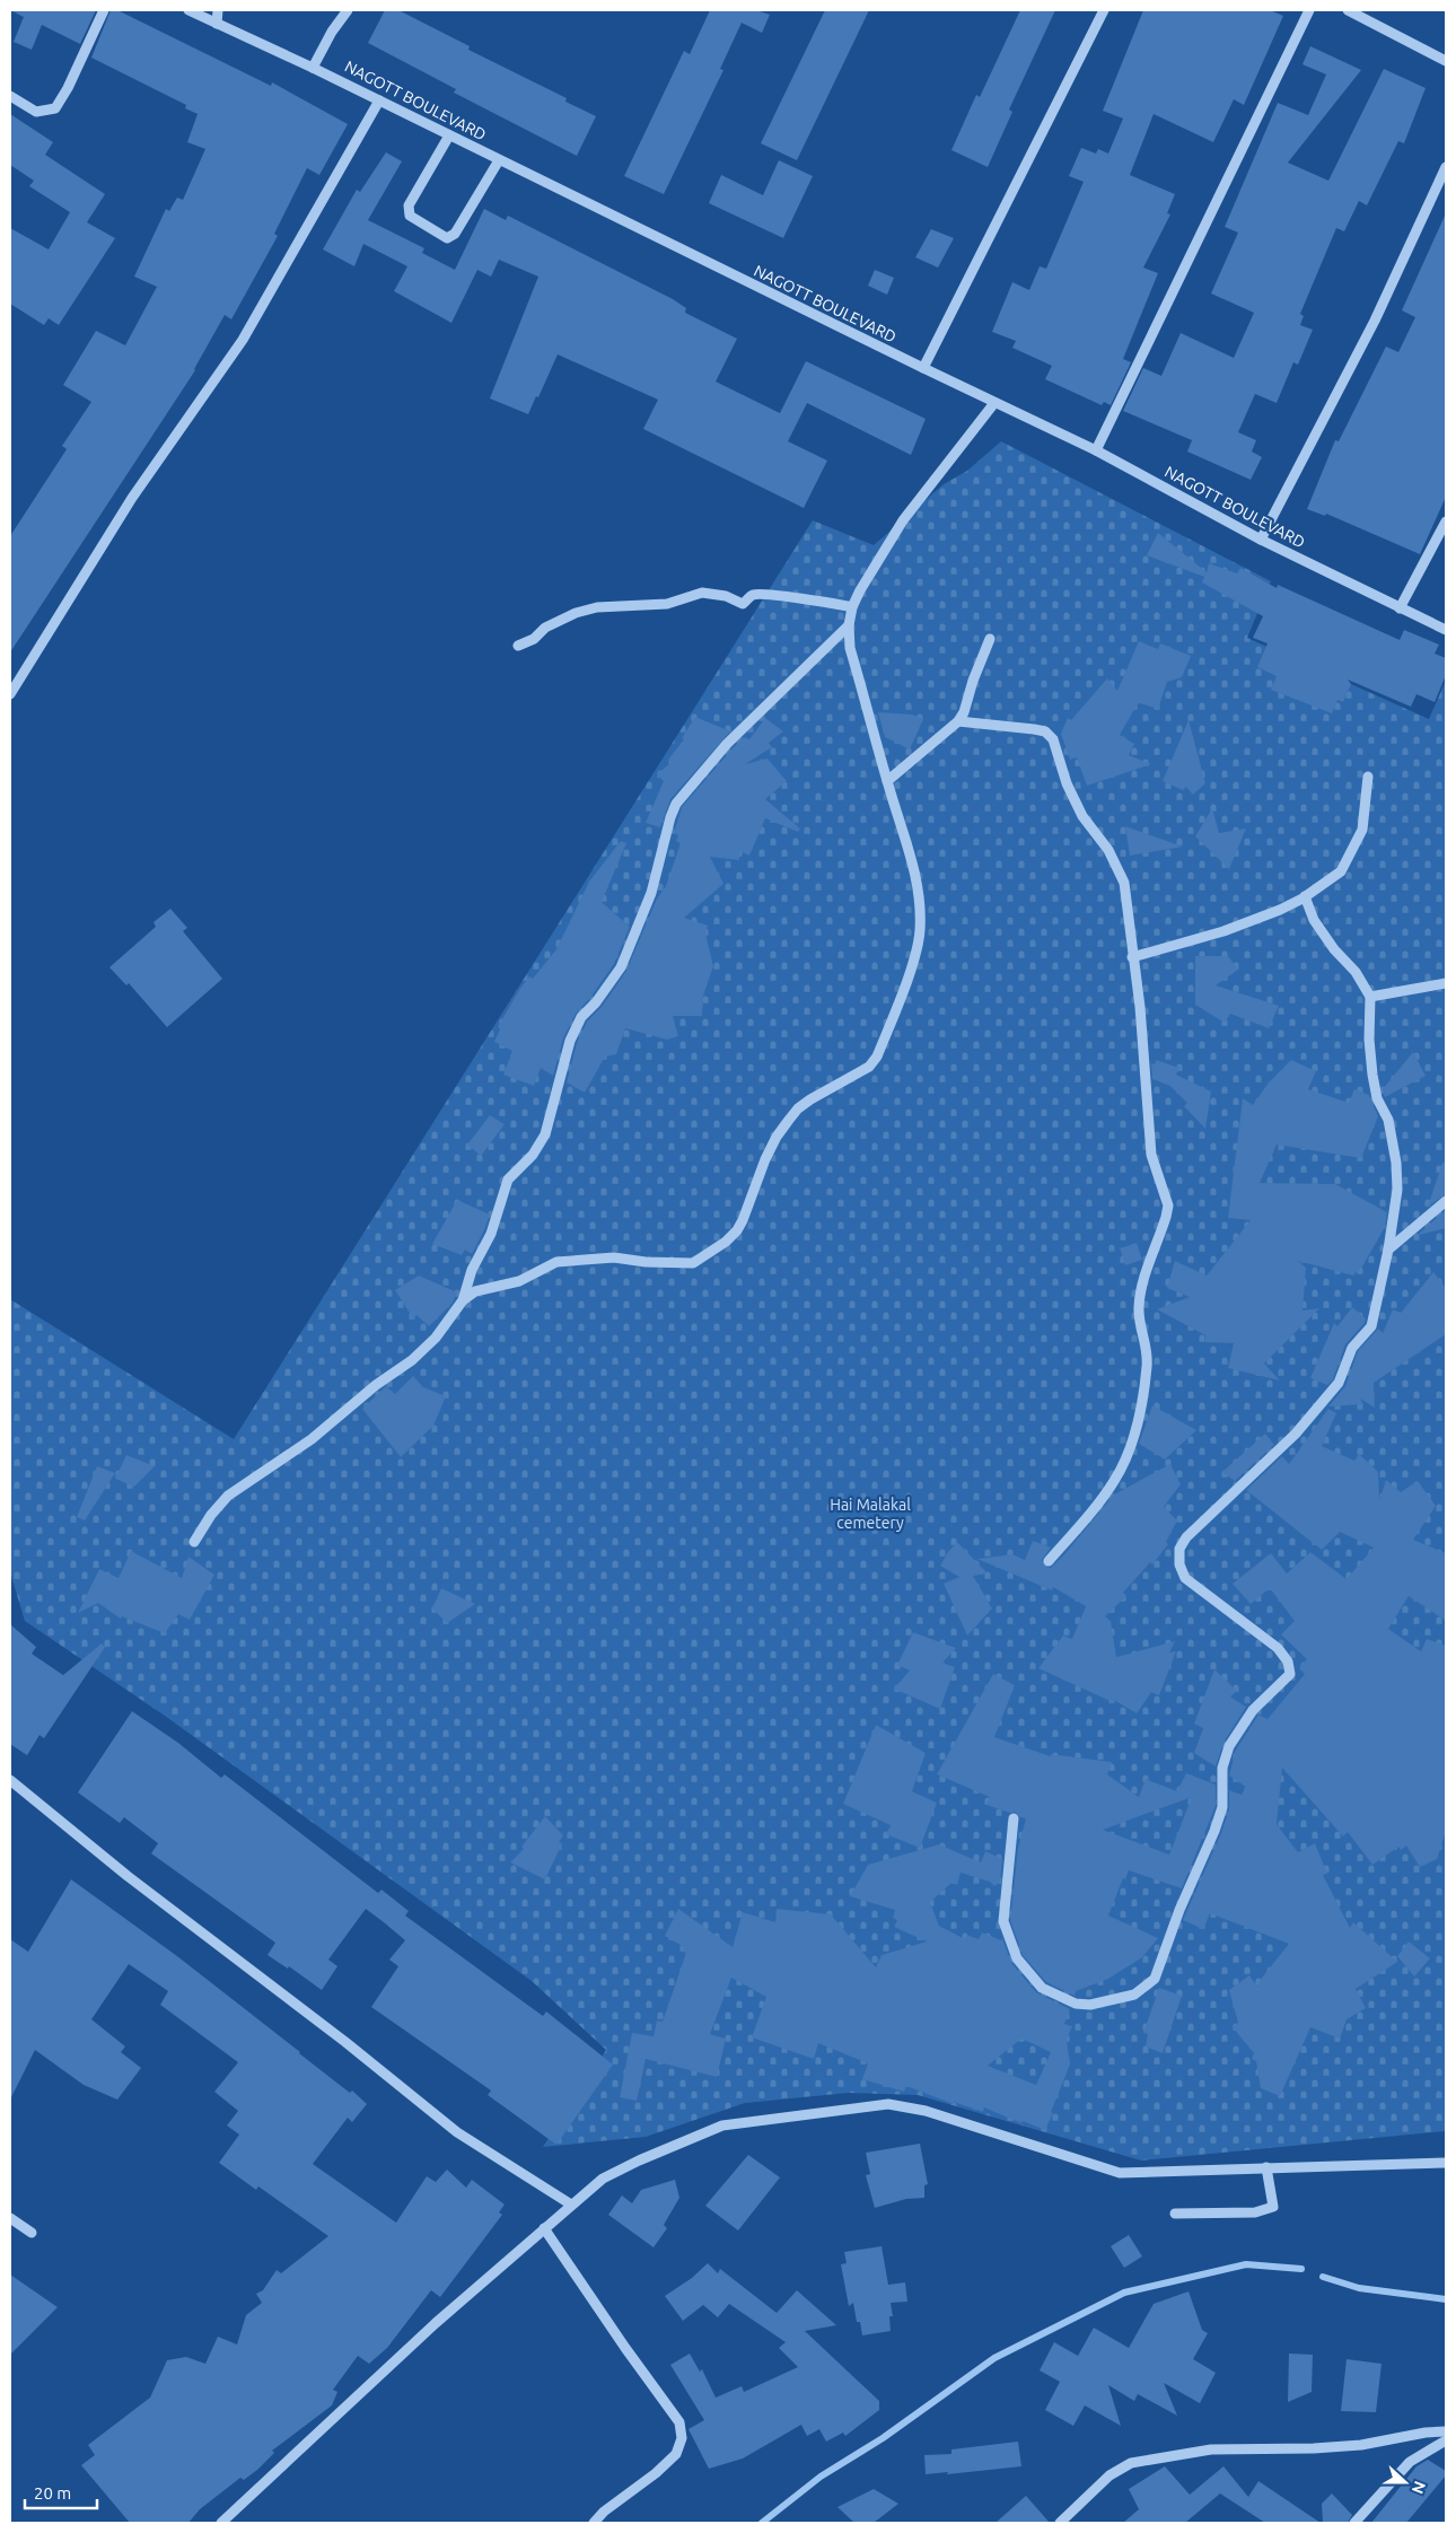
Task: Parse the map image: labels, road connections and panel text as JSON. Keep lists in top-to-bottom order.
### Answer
{
  "streets": {
    "street": ["NAGOTT BOULEVARD"]
  },
  "parks": ["Hai Malakal cemetery"],
  "scale_bar": "20 m",
  "north": "right"
}
